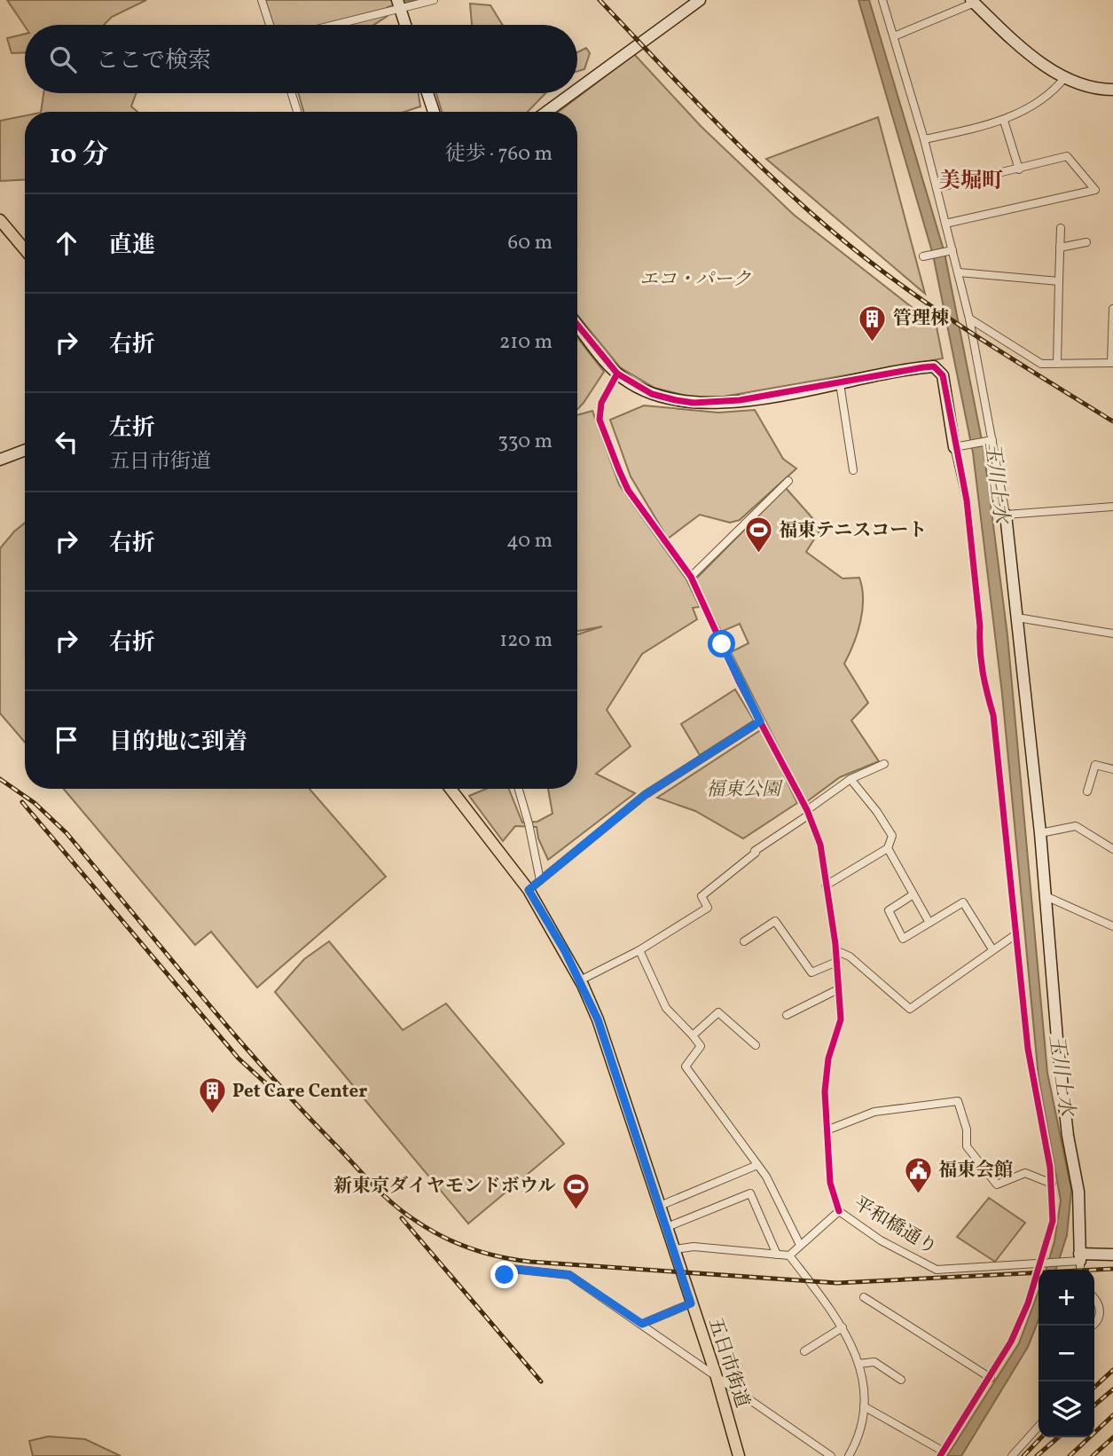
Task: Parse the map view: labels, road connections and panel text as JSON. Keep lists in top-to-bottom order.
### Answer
{
  "streets": {
    "main road": ["五日市街道"],
    "street": ["平和橋通り"]
  },
  "districts": ["美堀町"],
  "water": ["玉川上水"],
  "parks": ["エコ・パーク", "福東公園"],
  "places": {
    "building": ["管理棟", "Pet Care Center"],
    "sports": ["福東テニスコート", "新東京ダイヤモンドボウル"],
    "public building": ["福東会館"]
  },
  "page": {
    "search": "ここで検索",
    "heading": ["10 分", "徒歩 · 760 m"],
    "list": [
      ["直進", "60 m"],
      ["右折", "210 m"],
      ["左折", "五日市街道", "330 m"],
      ["右折", "40 m"],
      ["右折", "120 m"],
      "目的地に到着"
    ],
    "map_buttons": ["+", "−"]
  }
}
